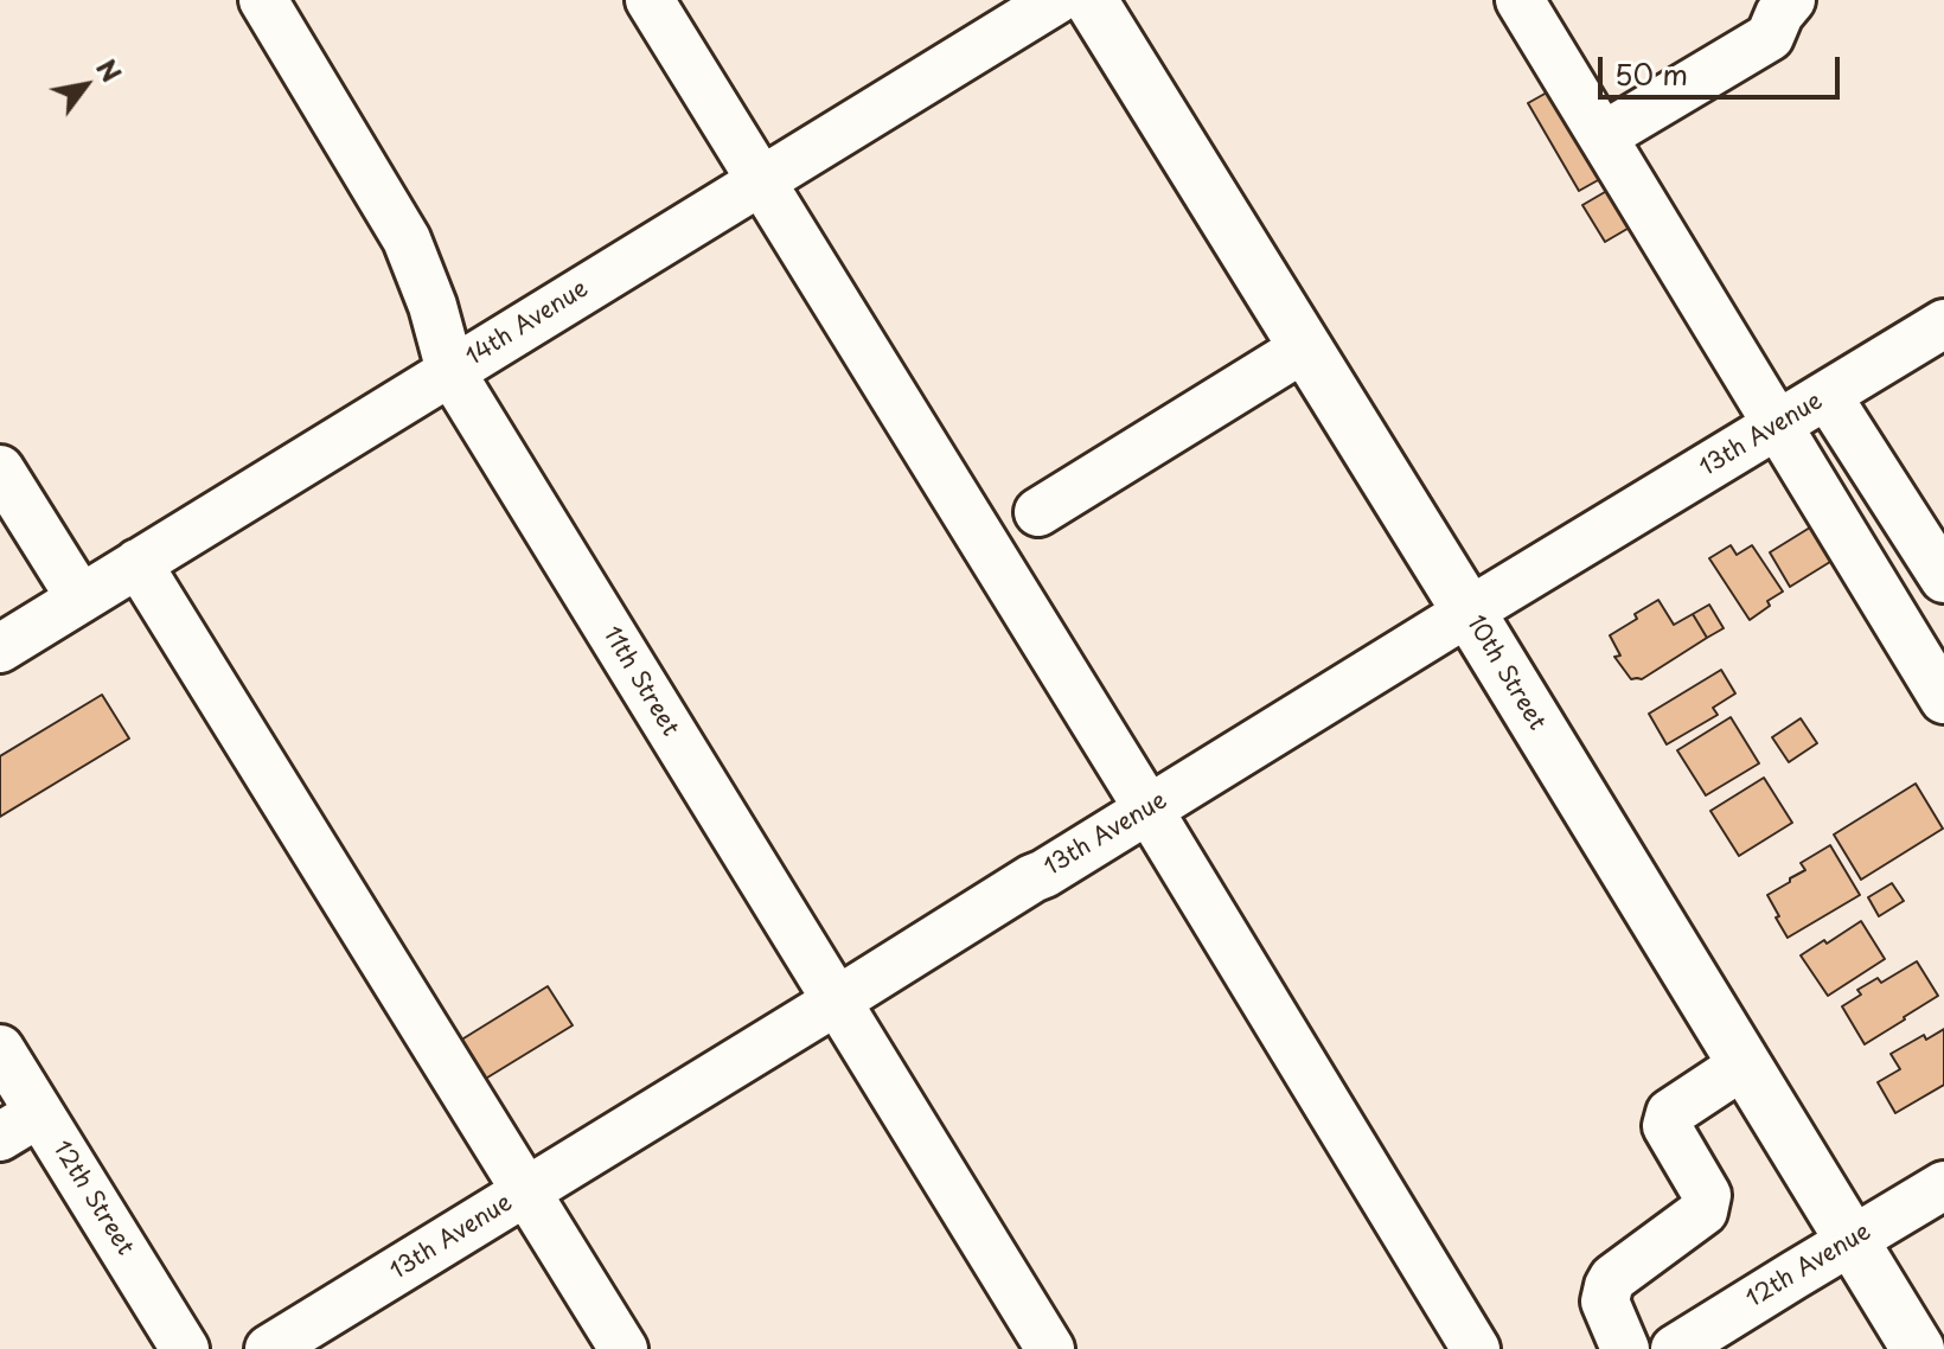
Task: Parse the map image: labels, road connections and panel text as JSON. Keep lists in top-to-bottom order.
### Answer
{
  "streets": {
    "main road": ["10th Street"],
    "street": [
      "14th Avenue",
      "13th Avenue",
      "11th Street",
      "12th Street",
      "12th Avenue"
    ]
  },
  "crossings": [
    ["14th Avenue", "11th Street"],
    ["13th Avenue", "10th Street"],
    ["13th Avenue", "11th Street"],
    ["10th Street", "12th Avenue"]
  ],
  "scale_bar": "50 m",
  "north": "top right"
}
